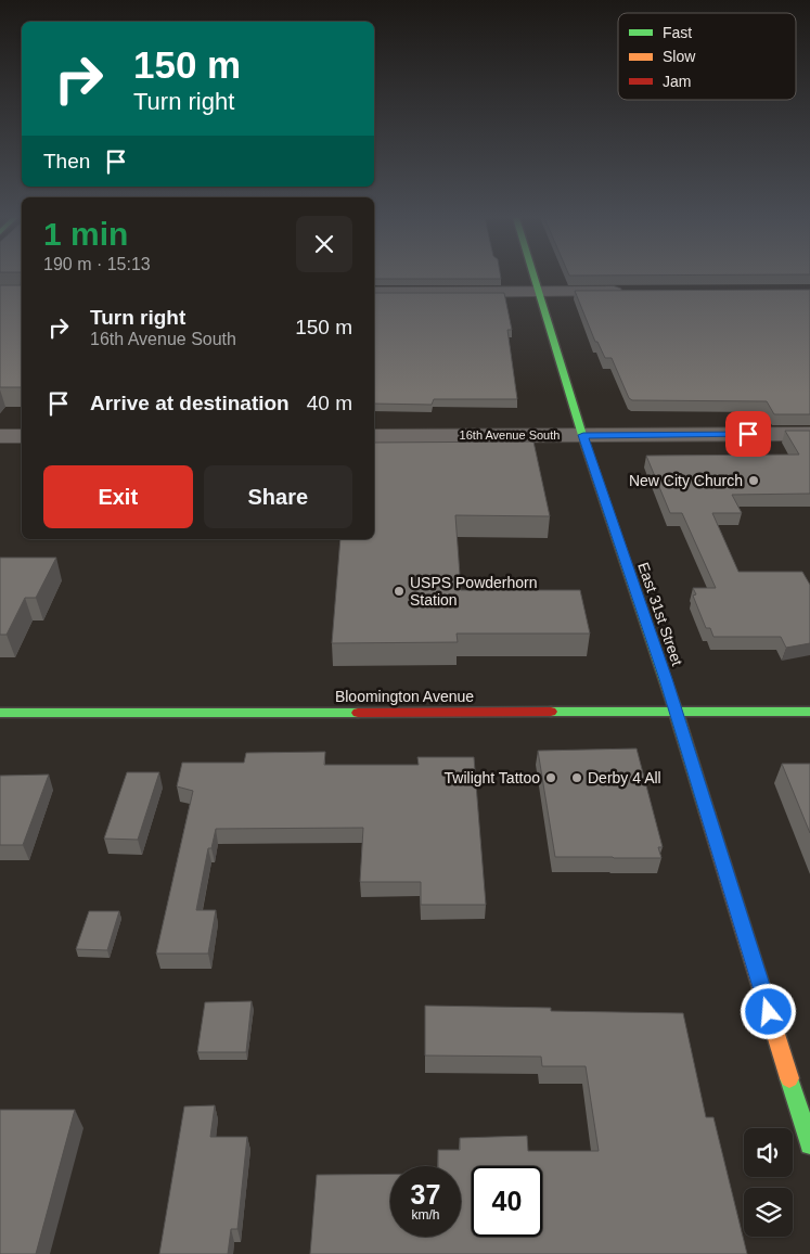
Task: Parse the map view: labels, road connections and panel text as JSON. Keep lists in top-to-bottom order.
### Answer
{
  "streets": {
    "street": ["16th Avenue South", "East 31st Street", "Bloomington Avenue"]
  },
  "crossings": [
    ["16th Avenue South", "East 31st Street"],
    ["East 31st Street", "Bloomington Avenue"]
  ],
  "places": [
    "New City Church",
    "USPS Powderhorn Station",
    "Twilight Tattoo",
    "Derby 4 All"
  ],
  "legend": ["Fast", "Slow", "Jam"],
  "page": {
    "turn": ["150 m", "Turn right"],
    "then": "Then",
    "heading": ["1 min", "190 m · 15:13"],
    "list": [
      {
        "name": "Turn right",
        "note": "16th Avenue South",
        "value": "150 m"
      },
      {
        "name": "Arrive at destination",
        "value": "40 m"
      }
    ],
    "buttons": ["Exit", "Share"],
    "speed": "37 km/h",
    "limit": "40"
  }
}
